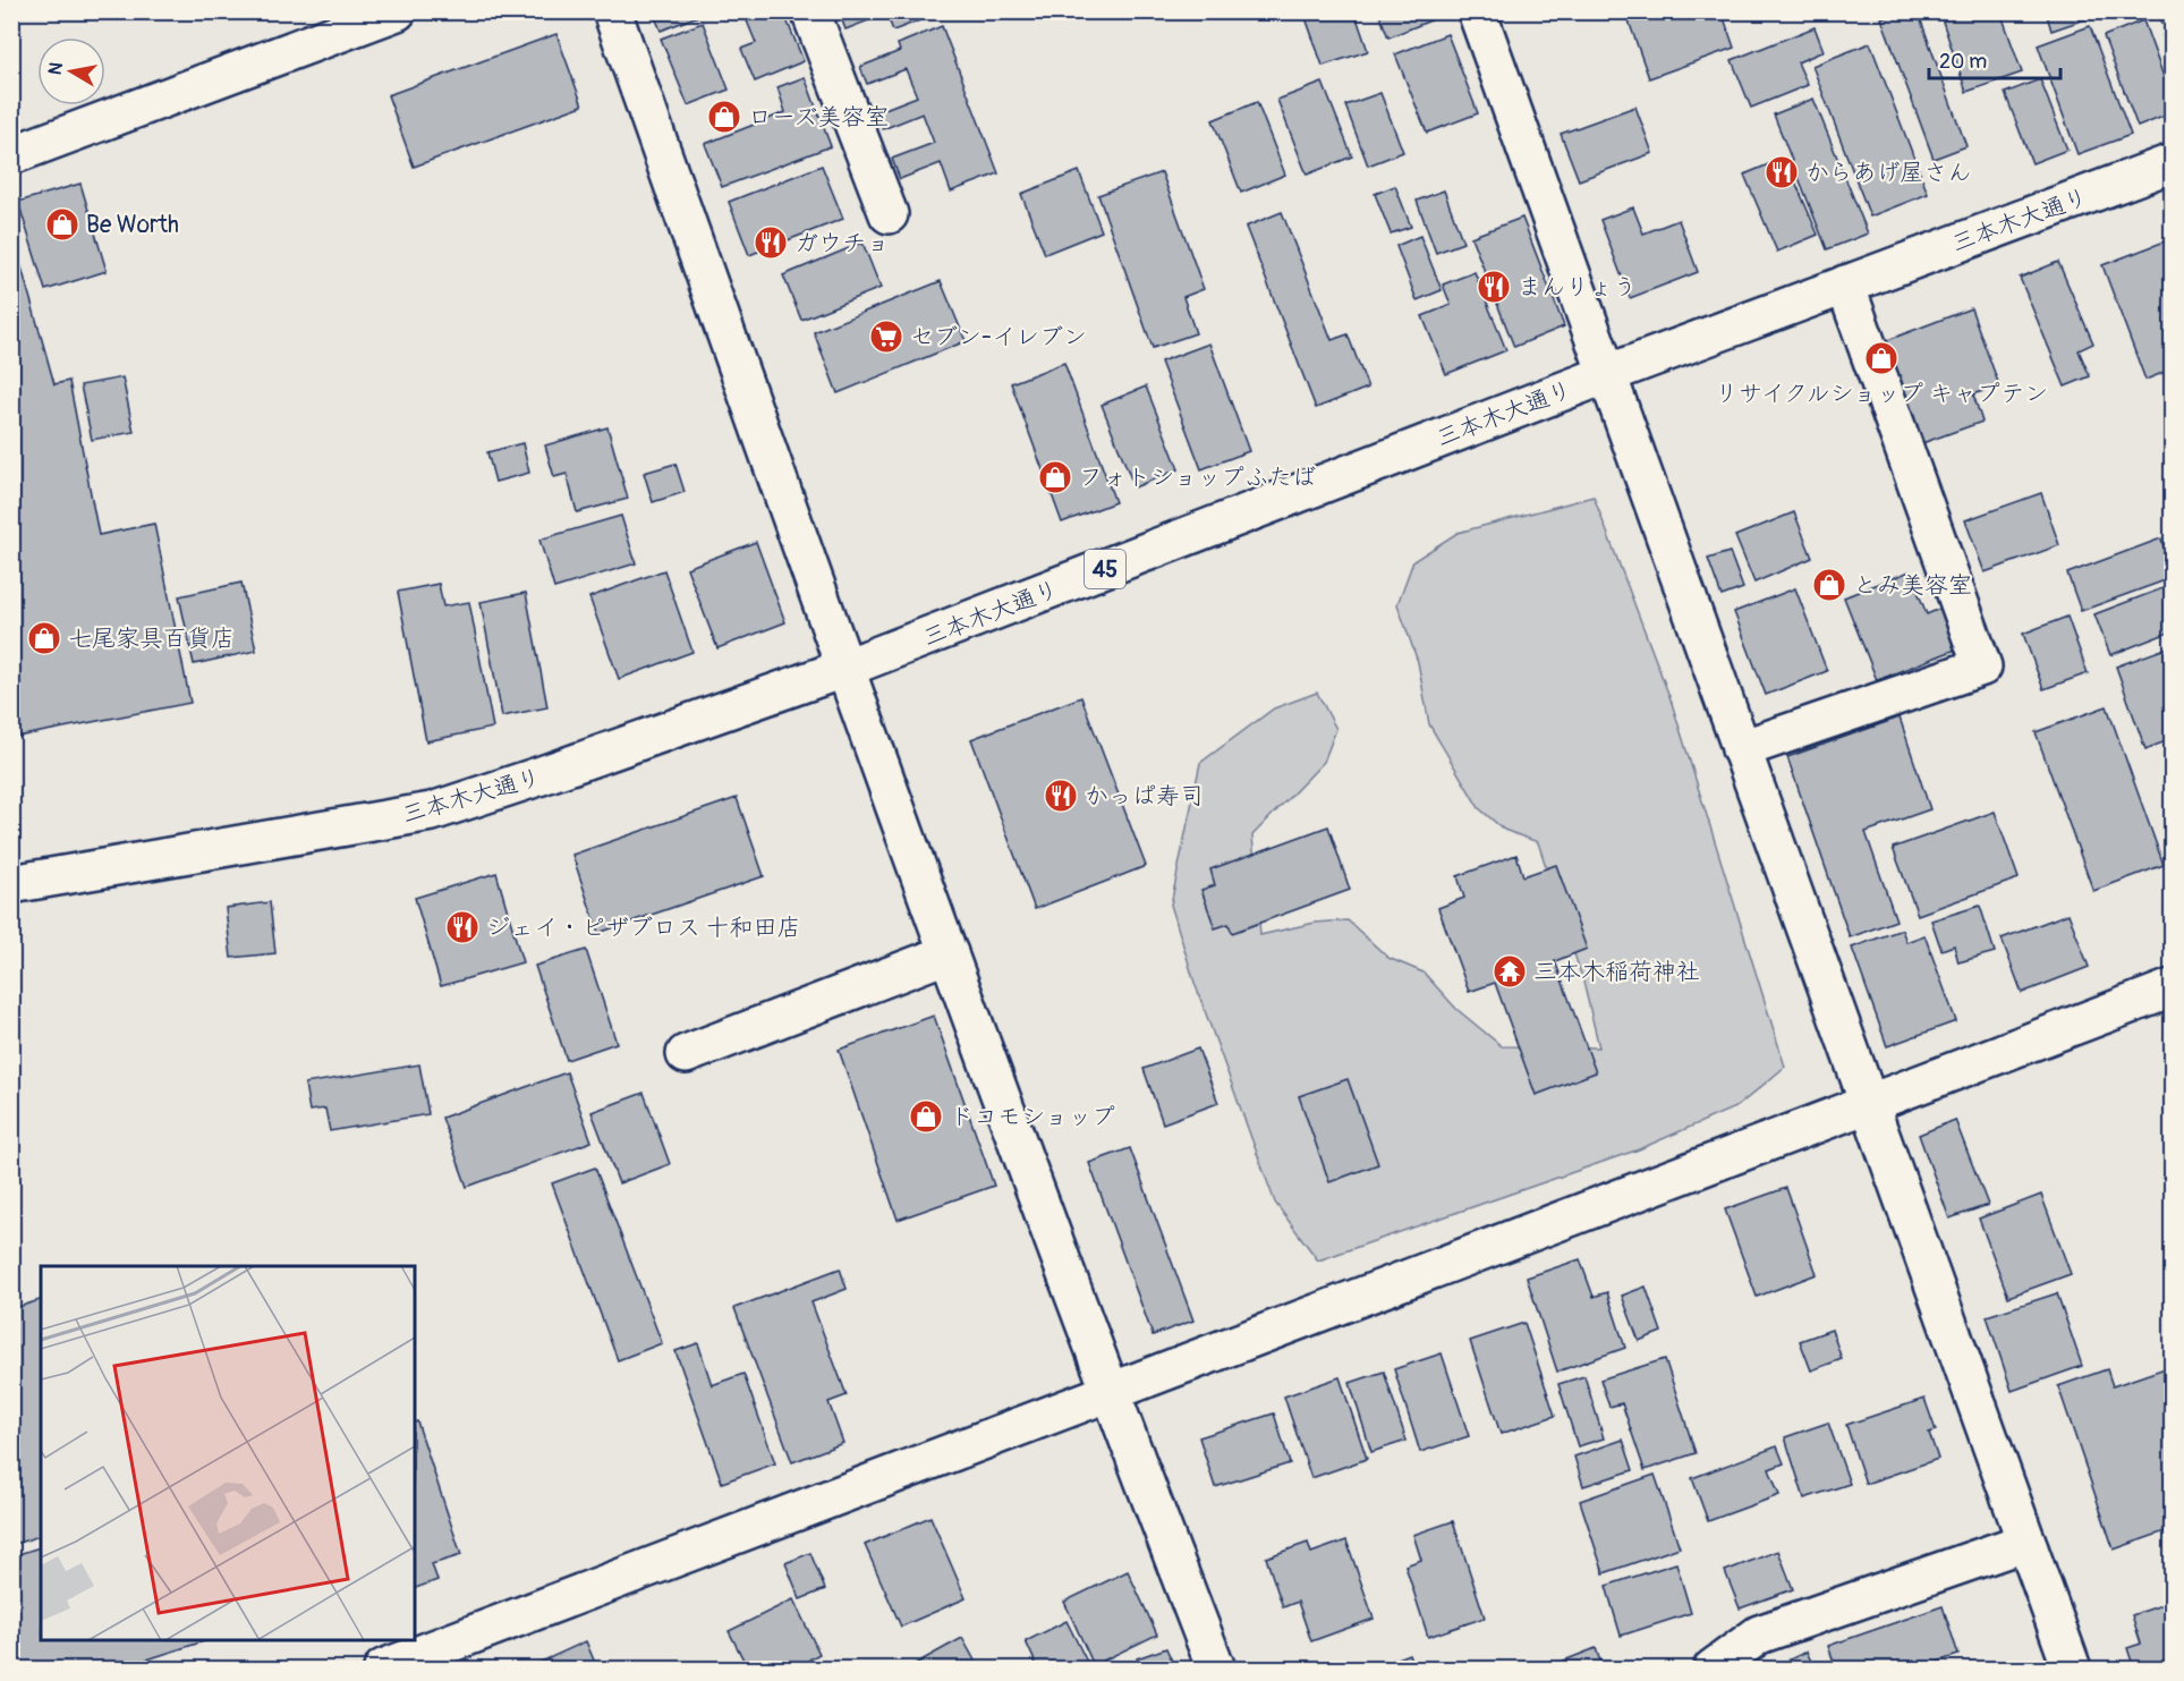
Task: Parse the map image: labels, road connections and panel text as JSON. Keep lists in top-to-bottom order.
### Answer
{
  "streets": {
    "street": ["三本木大通り", "45"]
  },
  "places": {
    "shop": [
      "ローズ美容室",
      "Be Worth",
      "リサイクルショップ キャプテン",
      "フォトショップふたば",
      "とみ美容室",
      "七尾家具百貨店",
      "ドコモショップ"
    ],
    "restaurant": [
      "からあげ屋さん",
      "ガウチョ",
      "まんりょう",
      "かっぱ寿司",
      "ジェイ・ピザブロス 十和田店"
    ],
    "supermarket": ["セブン-イレブン"],
    "temple": ["三本木稲荷神社"]
  },
  "scale_bar": "20 m",
  "north": "left"
}
